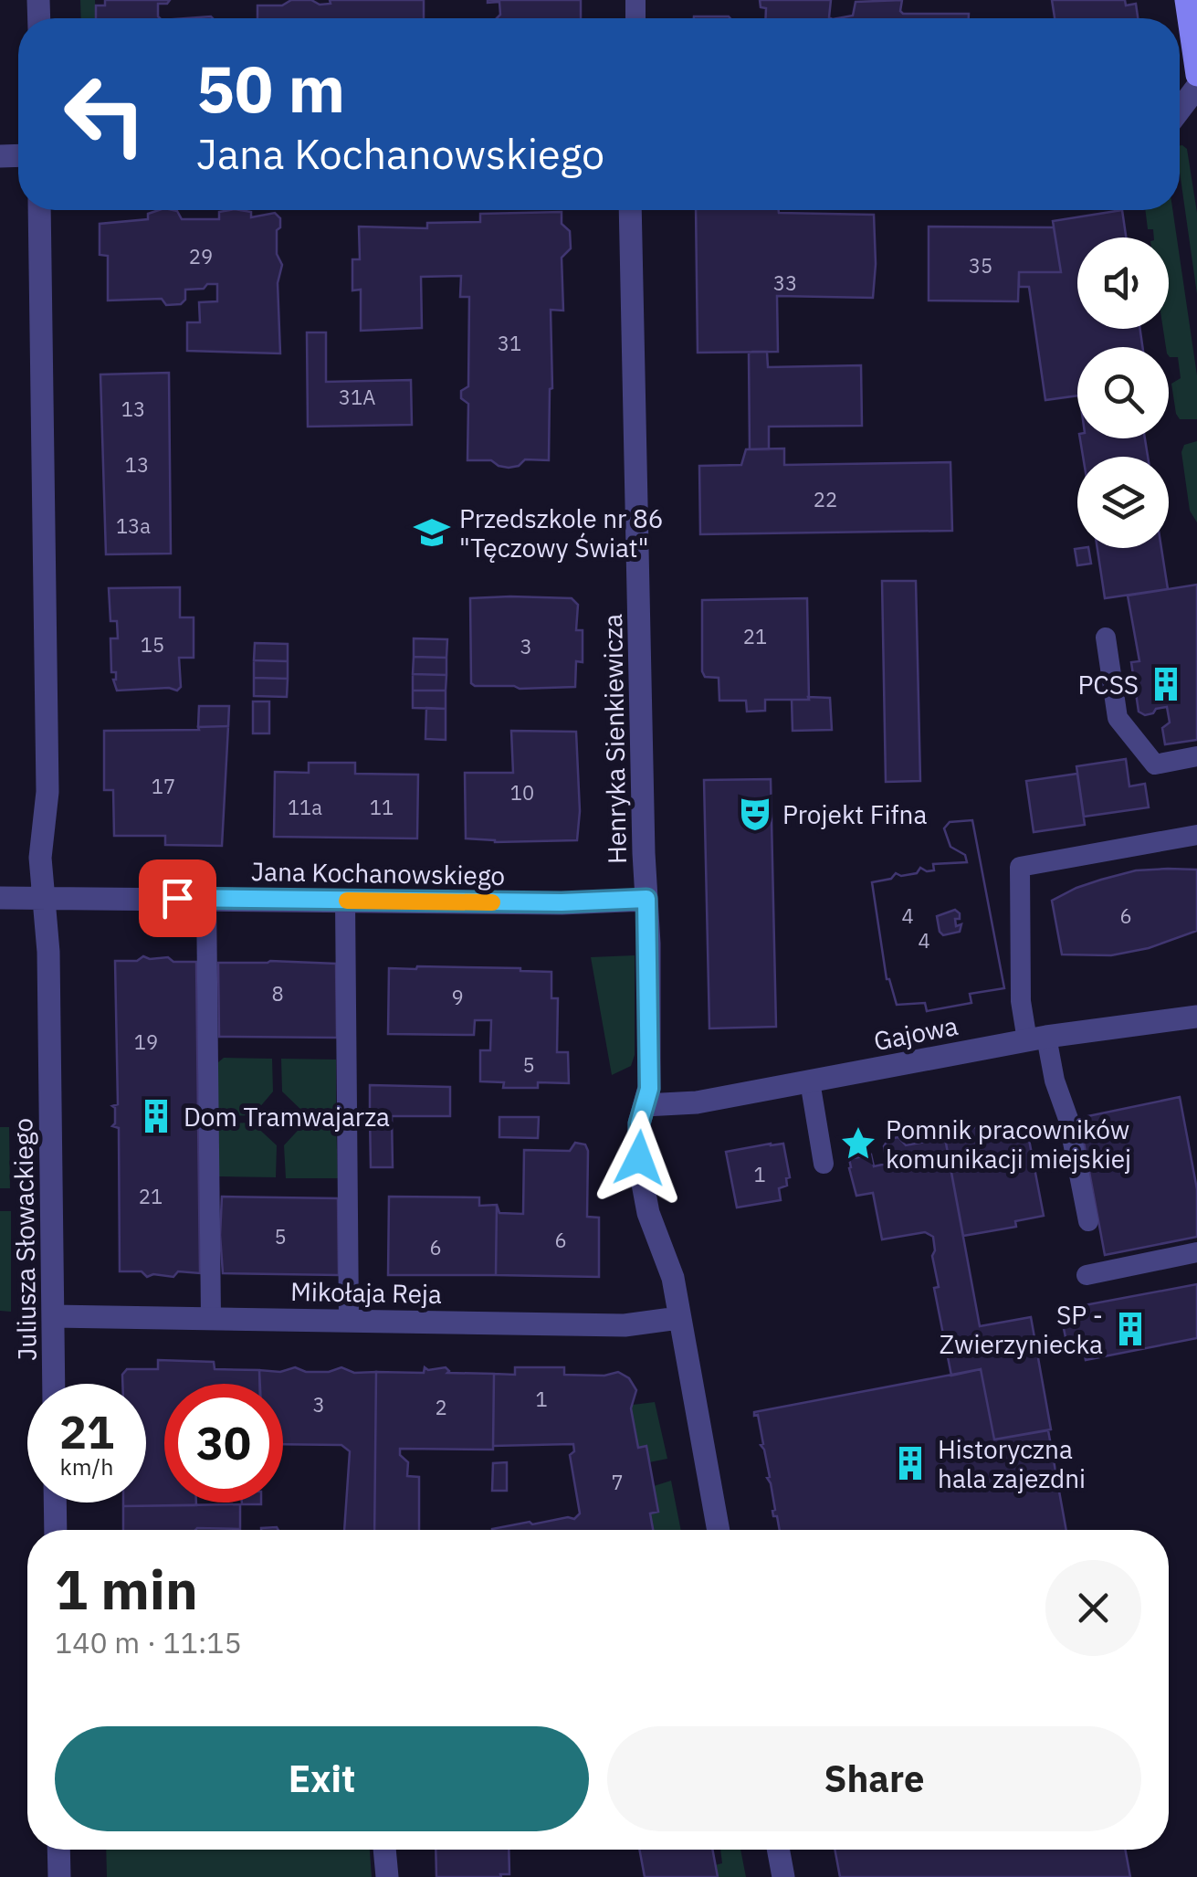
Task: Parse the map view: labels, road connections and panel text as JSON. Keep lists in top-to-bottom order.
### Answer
{
  "streets": {
    "street": [
      "Henryka Sienkiewicza",
      "Jana Kochanowskiego",
      "Gajowa",
      "Juliusza Słowackiego",
      "Mikołaja Reja"
    ]
  },
  "crossings": [
    ["Henryka Sienkiewicza", "Jana Kochanowskiego"],
    ["Henryka Sienkiewicza", "Gajowa"],
    ["Henryka Sienkiewicza", "Mikołaja Reja"],
    ["Jana Kochanowskiego", "Juliusza Słowackiego"],
    ["Juliusza Słowackiego", "Mikołaja Reja"]
  ],
  "places": {
    "school or university": ["Przedszkole nr 86 \"Tęczowy Świat\""],
    "building": [
      "PCSS",
      "Dom Tramwajarza",
      "SP - Zwierzyniecka",
      "Historyczna hala zajezdni"
    ],
    "theatre": ["Projekt Fifna"],
    "place": ["Pomnik pracowników komunikacji miejskiej"]
  },
  "house_numbers": [
    "29",
    "35",
    "33",
    "31",
    "31A",
    "13",
    "13",
    "22",
    "13a",
    "21",
    "15",
    "3",
    "17",
    "10",
    "11a",
    "11",
    "4",
    "6",
    "4",
    "8",
    "9",
    "19",
    "5",
    "1",
    "21",
    "5",
    "6",
    "6",
    "1",
    "3",
    "2",
    "7"
  ],
  "page": {
    "turn": ["50 m", "Jana Kochanowskiego"],
    "speed": "21 km/h",
    "limit": "30",
    "heading": ["1 min", "140 m · 11:15"],
    "buttons": ["Exit", "Share"]
  }
}
